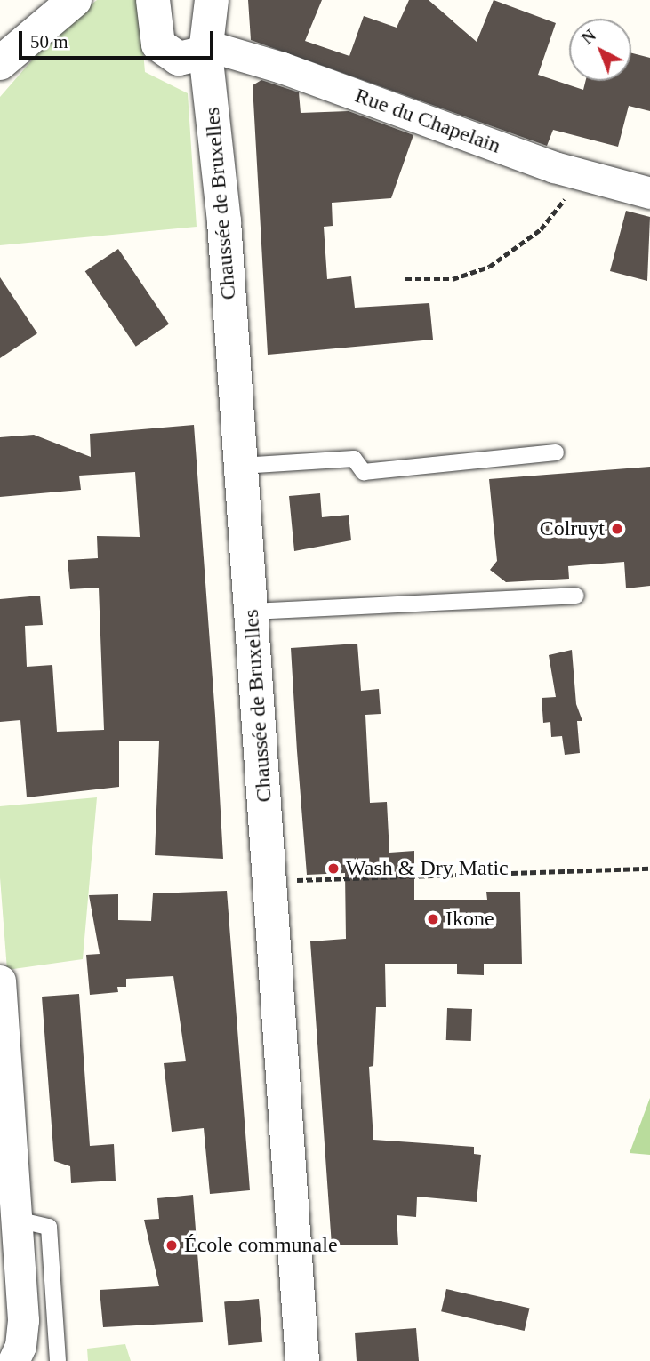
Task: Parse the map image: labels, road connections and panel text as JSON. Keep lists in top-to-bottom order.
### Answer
{
  "streets": {
    "street": ["Rue du Chapelain", "Chaussée de Bruxelles"]
  },
  "crossings": [
    ["Rue du Chapelain", "Chaussée de Bruxelles"]
  ],
  "places": [
    "Colruyt",
    "Wash & Dry Matic",
    "Ikone",
    "École communale"
  ],
  "scale_bar": "50 m",
  "north": "top left"
}
